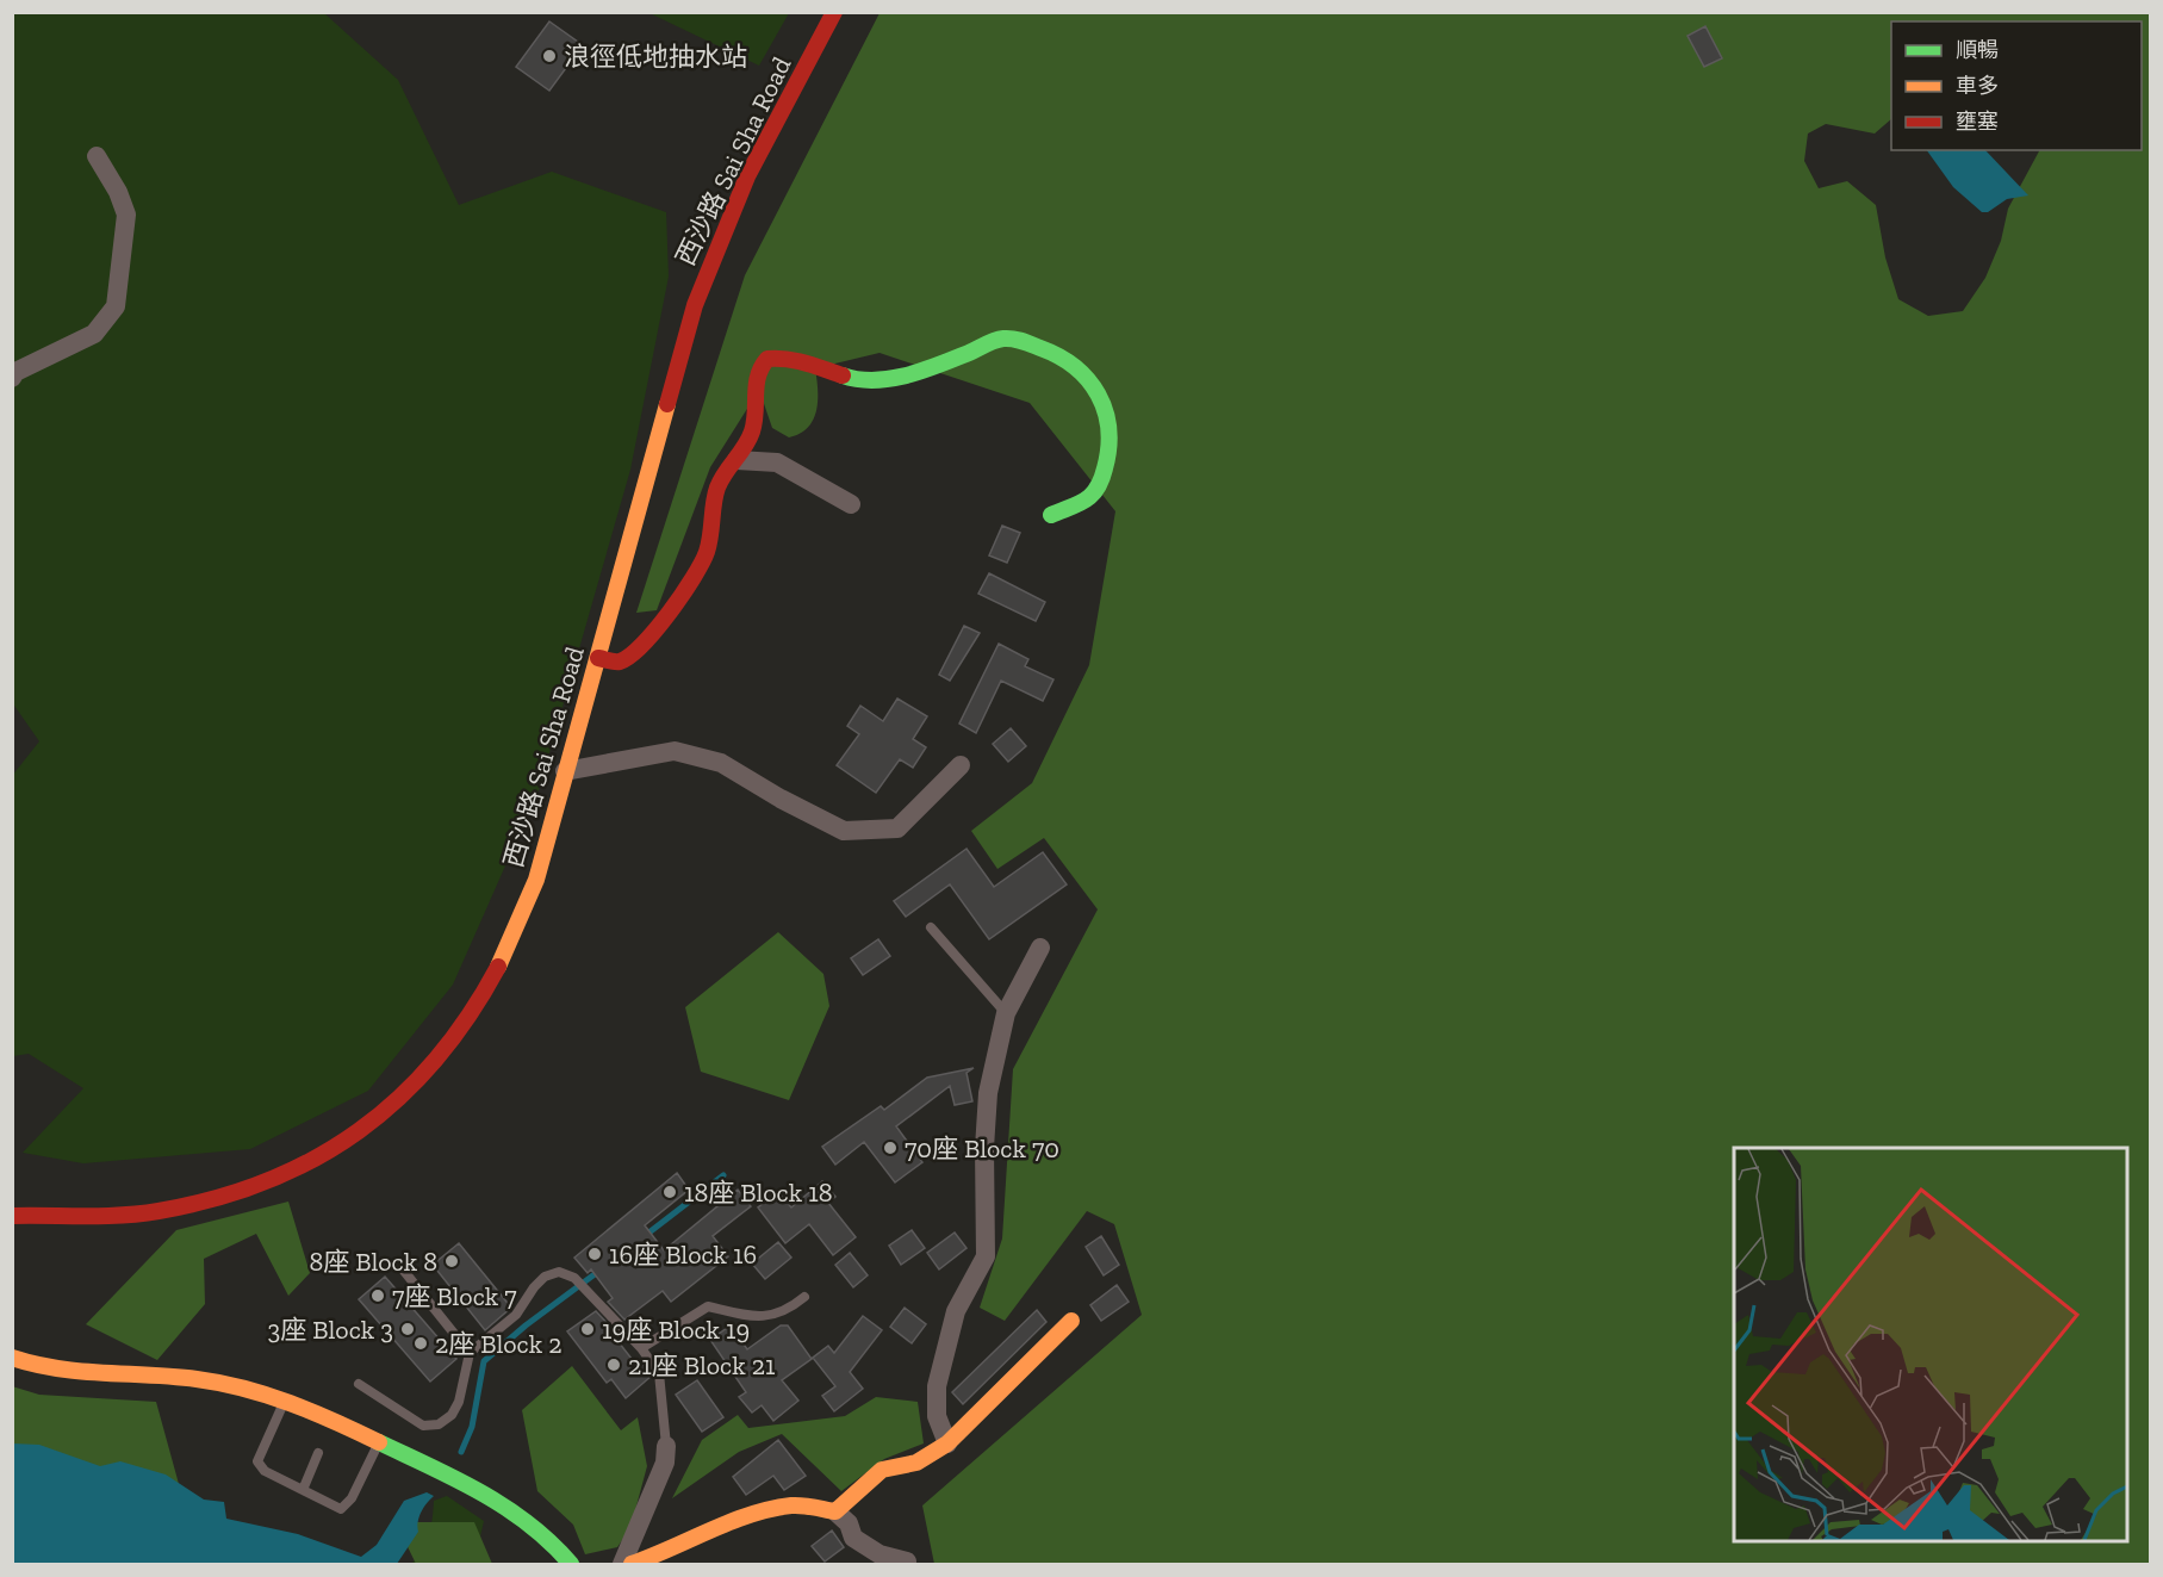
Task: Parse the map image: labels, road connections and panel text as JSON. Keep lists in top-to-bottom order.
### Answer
{
  "streets": {
    "street": ["西沙路 Sai Sha Road"]
  },
  "places": [
    "浪徑低地抽水站",
    "70座 Block 70",
    "18座 Block 18",
    "16座 Block 16",
    "8座 Block 8",
    "7座 Block 7",
    "3座 Block 3",
    "19座 Block 19",
    "2座 Block 2",
    "21座 Block 21"
  ],
  "legend": ["順暢", "車多", "壅塞"]
}
